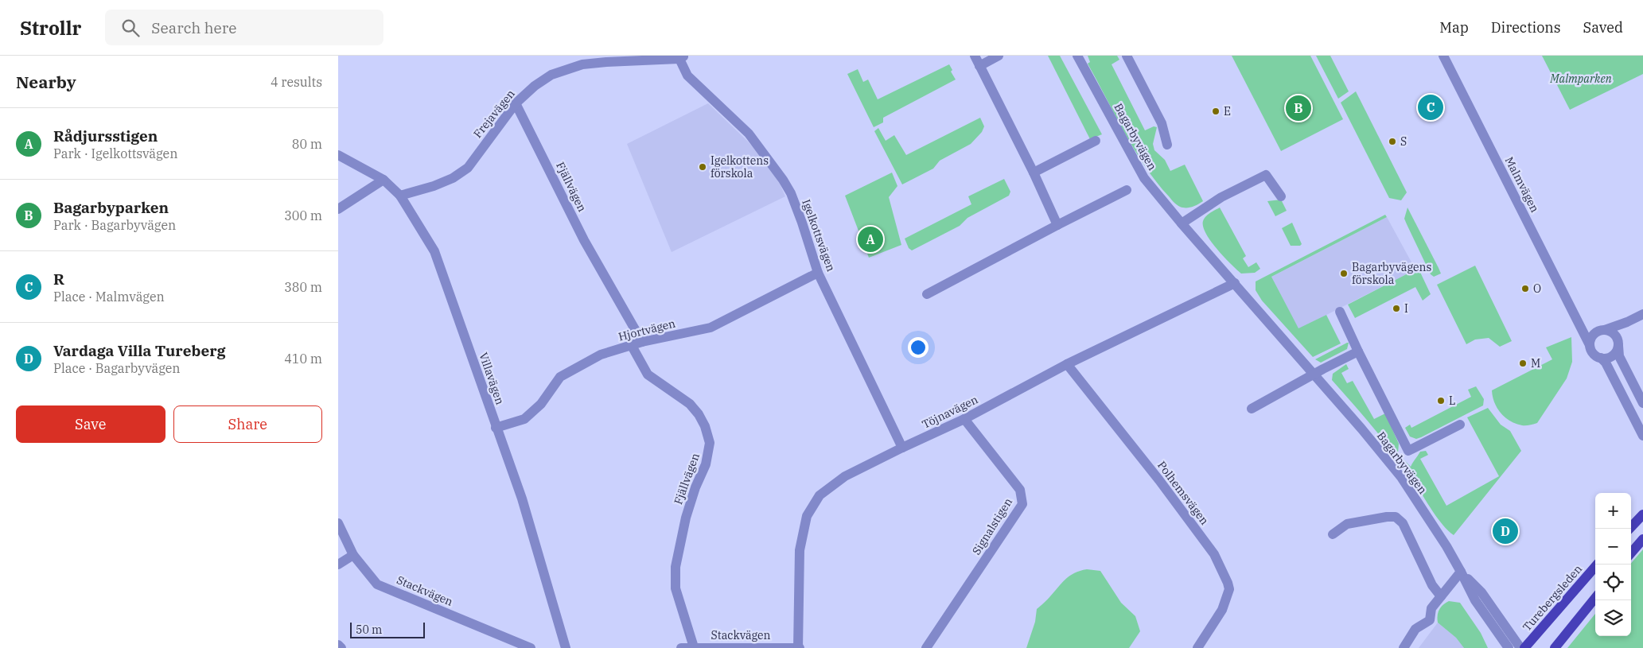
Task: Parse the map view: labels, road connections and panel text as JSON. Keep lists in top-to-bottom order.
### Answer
{
  "streets": {
    "main road": ["Turebergsleden"],
    "street": [
      "Frejavägen",
      "Bagarbyvägen",
      "Malmvägen",
      "Fjällvägen",
      "Igelkottsvägen",
      "Hjortvägen",
      "Villavägen",
      "Töjnavägen",
      "Polhemsvägen",
      "Signalstigen",
      "Stackvägen"
    ]
  },
  "crossings": [
    ["Frejavägen", "Fjällvägen"],
    ["Frejavägen", "Igelkottsvägen"],
    ["Frejavägen", "Villavägen"],
    ["Bagarbyvägen", "Töjnavägen"],
    ["Fjällvägen", "Hjortvägen"],
    ["Fjällvägen", "Stackvägen"],
    ["Igelkottsvägen", "Hjortvägen"],
    ["Igelkottsvägen", "Töjnavägen"],
    ["Hjortvägen", "Villavägen"],
    ["Töjnavägen", "Polhemsvägen"],
    ["Töjnavägen", "Signalstigen"],
    ["Töjnavägen", "Stackvägen"]
  ],
  "parks": ["Malmparken"],
  "places": [
    "E",
    "S",
    "Igelkottens förskola",
    "Bagarbyvägens förskola",
    "O",
    "I",
    "M",
    "L"
  ],
  "scale_bar": "50 m",
  "page": {
    "header": "Strollr",
    "search": "Search here",
    "nav": ["Map", "Directions", "Saved"],
    "heading": ["Nearby", "4 results"],
    "pins": [
      "C",
      "B",
      "A",
      "D"
    ],
    "list": [
      {
        "mark": "A",
        "name": "Rådjursstigen",
        "note": "Park · Igelkottsvägen",
        "value": "80 m"
      },
      {
        "mark": "B",
        "name": "Bagarbyparken",
        "note": "Park · Bagarbyvägen",
        "value": "300 m"
      },
      {
        "mark": "C",
        "name": "R",
        "note": "Place · Malmvägen",
        "value": "380 m"
      },
      {
        "mark": "D",
        "name": "Vardaga Villa Tureberg",
        "note": "Place · Bagarbyvägen",
        "value": "410 m"
      }
    ],
    "buttons": ["Save", "Share"],
    "map_buttons": ["+", "−"],
    "scale": "50 m"
  }
}
